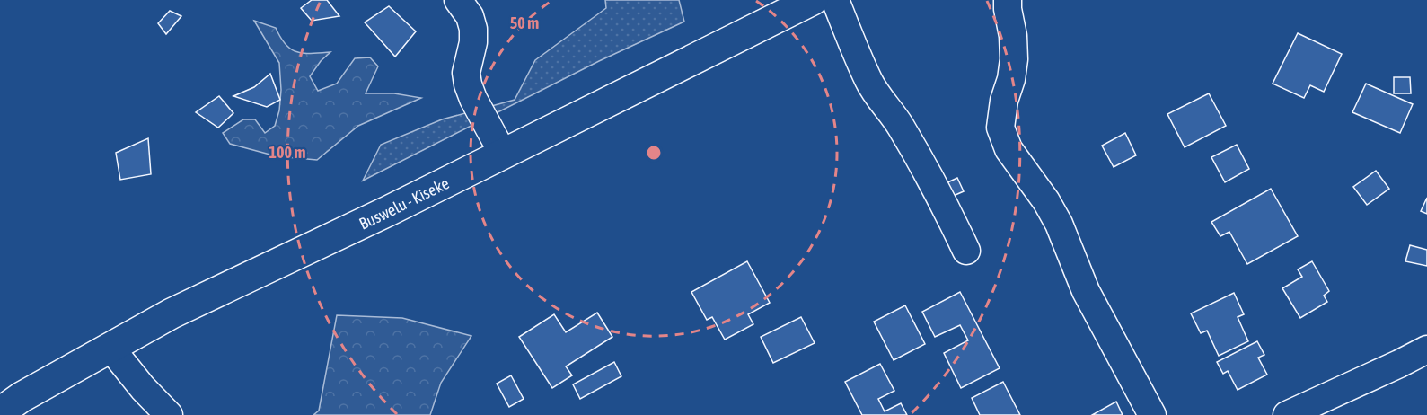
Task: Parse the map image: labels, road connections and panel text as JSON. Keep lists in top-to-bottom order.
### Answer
{
  "streets": {
    "main road": ["Buswelu - Kiseke"]
  },
  "rings": ["50 m", "100 m"]
}
